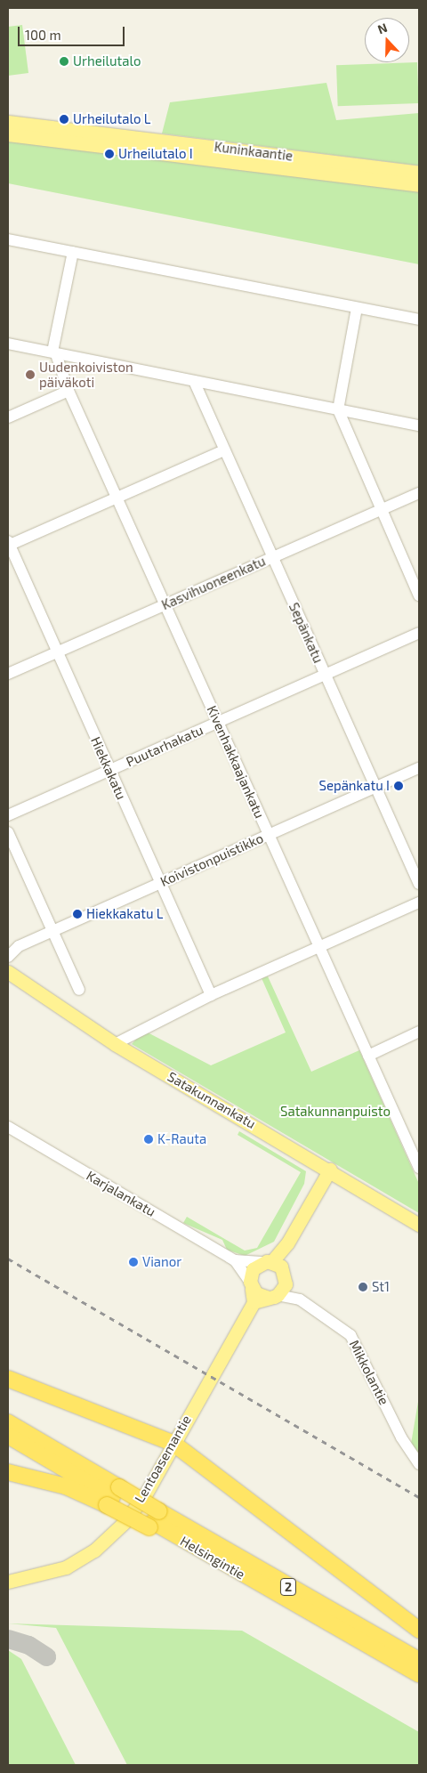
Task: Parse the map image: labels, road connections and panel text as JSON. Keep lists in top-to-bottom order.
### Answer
{
  "streets": {
    "highway": ["Helsingintie", "2"],
    "main road": ["Kuninkaantie", "Satakunnankatu", "Lentoasemantie"],
    "street": [
      "Kasvihuoneenkatu",
      "Sepänkatu",
      "Puutarhakatu",
      "Kivenhakkaajankatu",
      "Hiekkakatu",
      "Koivistonpuistikko",
      "Karjalankatu",
      "Mikkolantie"
    ]
  },
  "crossings": [
    ["Kasvihuoneenkatu", "Sepänkatu"],
    ["Kasvihuoneenkatu", "Kivenhakkaajankatu"],
    ["Kasvihuoneenkatu", "Hiekkakatu"],
    ["Sepänkatu", "Puutarhakatu"],
    ["Sepänkatu", "Koivistonpuistikko"],
    ["Puutarhakatu", "Kivenhakkaajankatu"],
    ["Puutarhakatu", "Hiekkakatu"],
    ["Kivenhakkaajankatu", "Koivistonpuistikko"],
    ["Hiekkakatu", "Koivistonpuistikko"],
    ["Karjalankatu", "Lentoasemantie"]
  ],
  "parks": ["Satakunnanpuisto"],
  "places": [
    "Urheilutalo",
    "Urheilutalo L",
    "Urheilutalo I",
    "Uudenkoiviston päiväkoti",
    "Sepänkatu I",
    "Hiekkakatu L",
    "K-Rauta",
    "Vianor",
    "St1"
  ],
  "scale_bar": "100 m",
  "north": "top"
}
